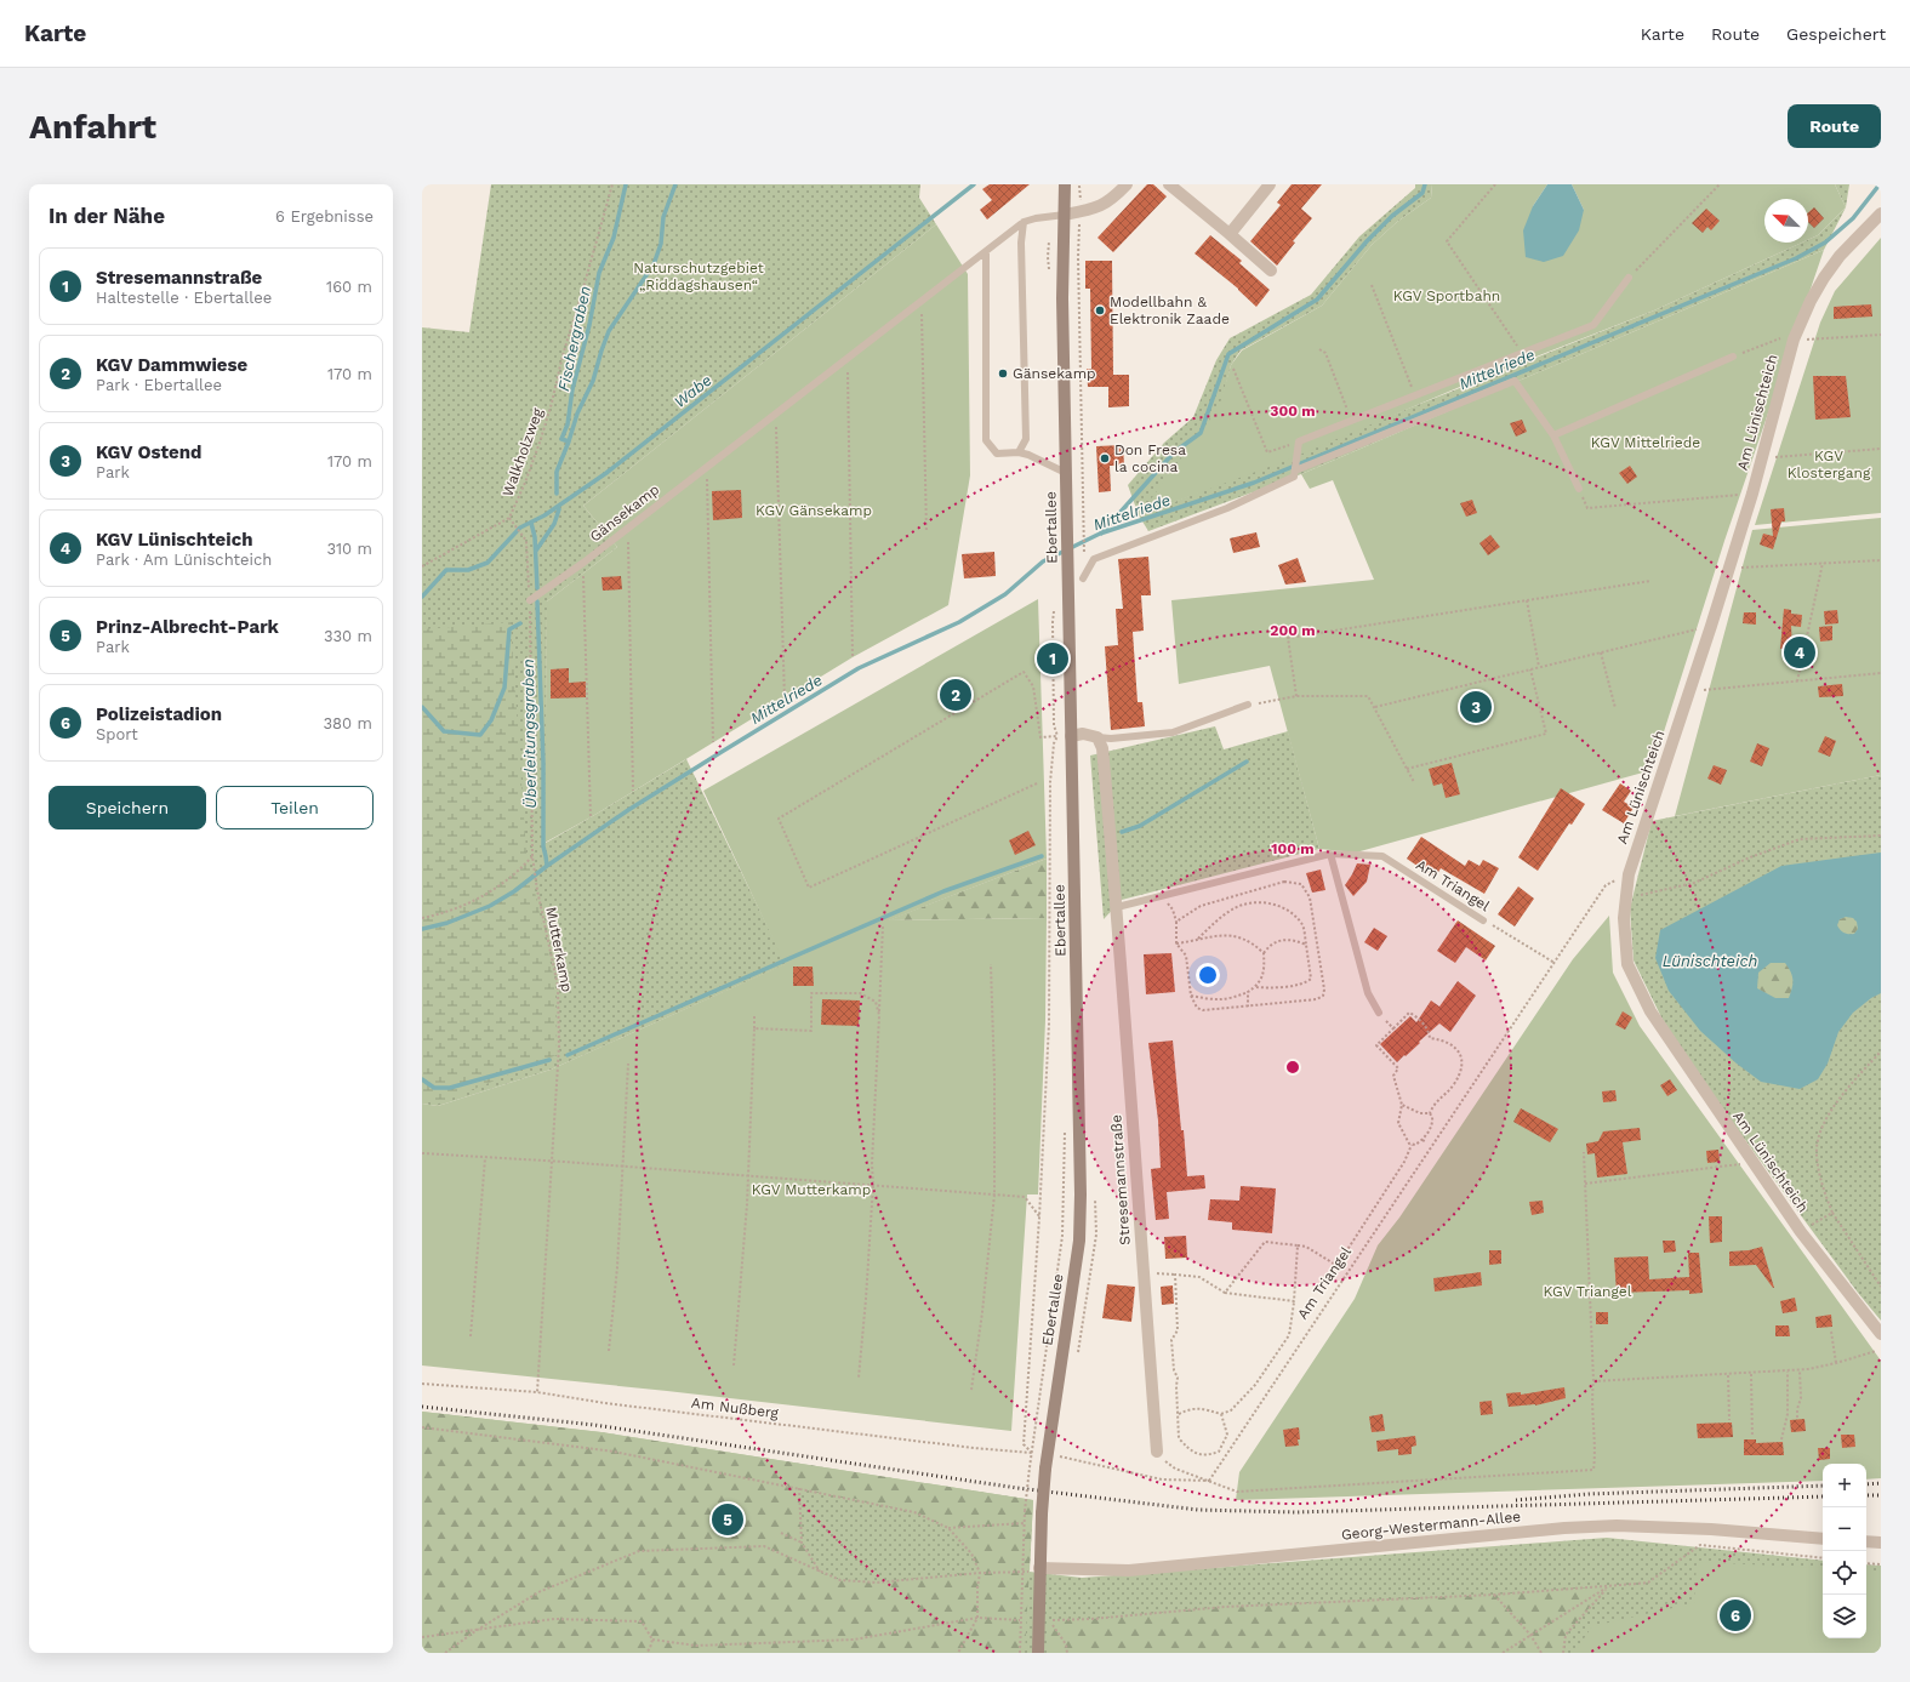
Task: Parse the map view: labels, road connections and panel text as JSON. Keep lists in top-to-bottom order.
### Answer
{
  "streets": {
    "main road": ["Ebertallee"],
    "street": ["Am Lünischteich", "Stresemannstraße", "Georg-Westermann-Allee"],
    "lane": ["Gänsekamp", "Am Triangel"],
    "path": ["Walkholzweg", "Mutterkamp", "Am Nußberg"]
  },
  "crossings": [
    ["Am Lünischteich", "Am Triangel"],
    ["Walkholzweg", "Mutterkamp"],
    ["Gänsekamp", "Ebertallee"],
    ["Gänsekamp", "Mutterkamp"],
    ["Ebertallee", "Am Nußberg"],
    ["Ebertallee", "Georg-Westermann-Allee"],
    ["Mutterkamp", "Am Nußberg"]
  ],
  "water": [
    "Fischergraben",
    "Mittelriede",
    "Wabe",
    "Überleitungsgraben",
    "Lünischteich"
  ],
  "parks": [
    "Naturschutzgebiet „Riddagshausen“",
    "KGV Sportbahn",
    "KGV Mittelriede",
    "KGV Klostergang",
    "KGV Gänsekamp",
    "KGV Mutterkamp",
    "KGV Triangel"
  ],
  "places": ["Modellbahn & Elektronik Zaade", "Gänsekamp", "Don Fresa la cocina"],
  "north": "top left",
  "page": {
    "header": "Karte",
    "nav": ["Karte", "Route", "Gespeichert"],
    "buttons": [
      "Route",
      ["Speichern", "Teilen"]
    ],
    "title": "Anfahrt",
    "heading": ["In der Nähe", "6 Ergebnisse"],
    "list": [
      {
        "mark": "1",
        "name": "Stresemannstraße",
        "note": "Haltestelle · Ebertallee",
        "value": "160 m"
      },
      {
        "mark": "2",
        "name": "KGV Dammwiese",
        "note": "Park · Ebertallee",
        "value": "170 m"
      },
      {
        "mark": "3",
        "name": "KGV Ostend",
        "note": "Park",
        "value": "170 m"
      },
      {
        "mark": "4",
        "name": "KGV Lünischteich",
        "note": "Park · Am Lünischteich",
        "value": "310 m"
      },
      {
        "mark": "5",
        "name": "Prinz-Albrecht-Park",
        "note": "Park",
        "value": "330 m"
      },
      {
        "mark": "6",
        "name": "Polizeistadion",
        "note": "Sport",
        "value": "380 m"
      }
    ],
    "pins": [
      "4",
      "1",
      "2",
      "3",
      "5",
      "6"
    ],
    "map_buttons": ["+", "−"]
  },
  "rings": ["300 m", "200 m", "100 m"]
}
